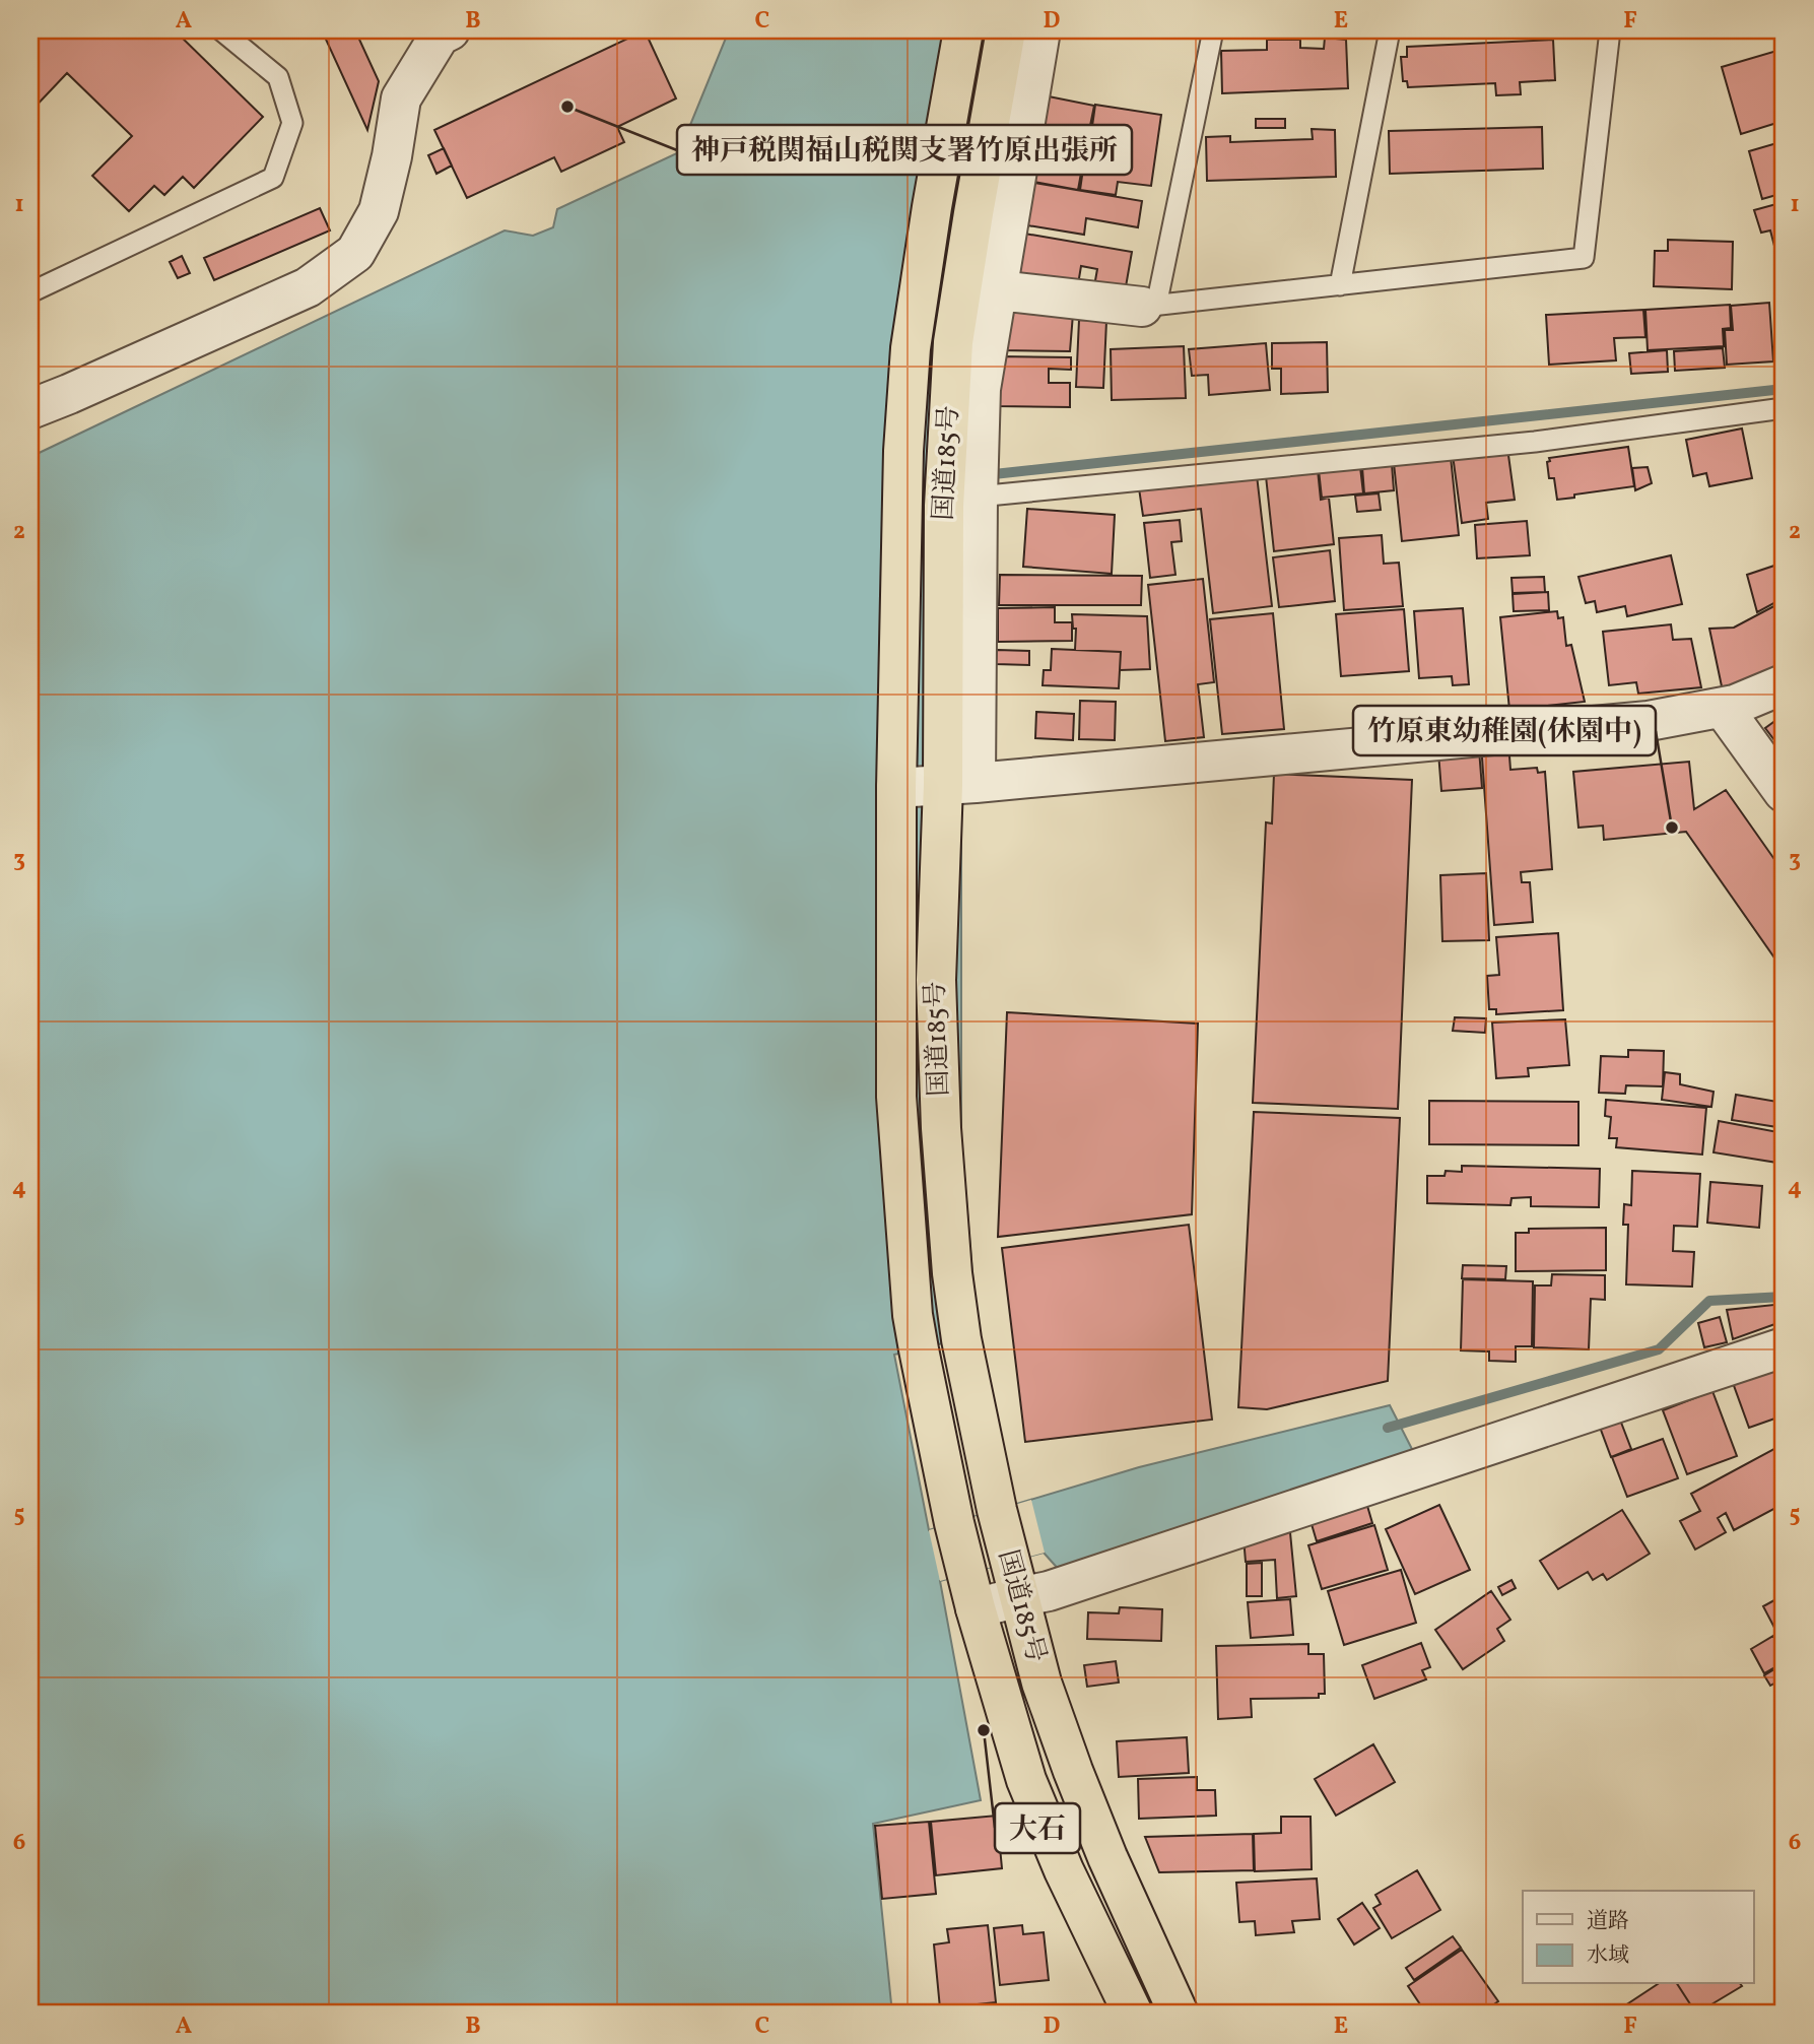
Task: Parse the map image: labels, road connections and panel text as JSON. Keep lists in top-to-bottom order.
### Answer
{
  "streets": {
    "highway": ["国道185号"]
  },
  "places": ["神戸税関福山税関支署竹原出張所", "竹原東幼稚園(休園中)", "大石"],
  "legend": ["道路", "水域"],
  "grid": {
    "columns": [
      "A",
      "B",
      "C",
      "D",
      "E",
      "F"
    ],
    "rows": [
      "1",
      "2",
      "3",
      "4",
      "5",
      "6"
    ]
  }
}
